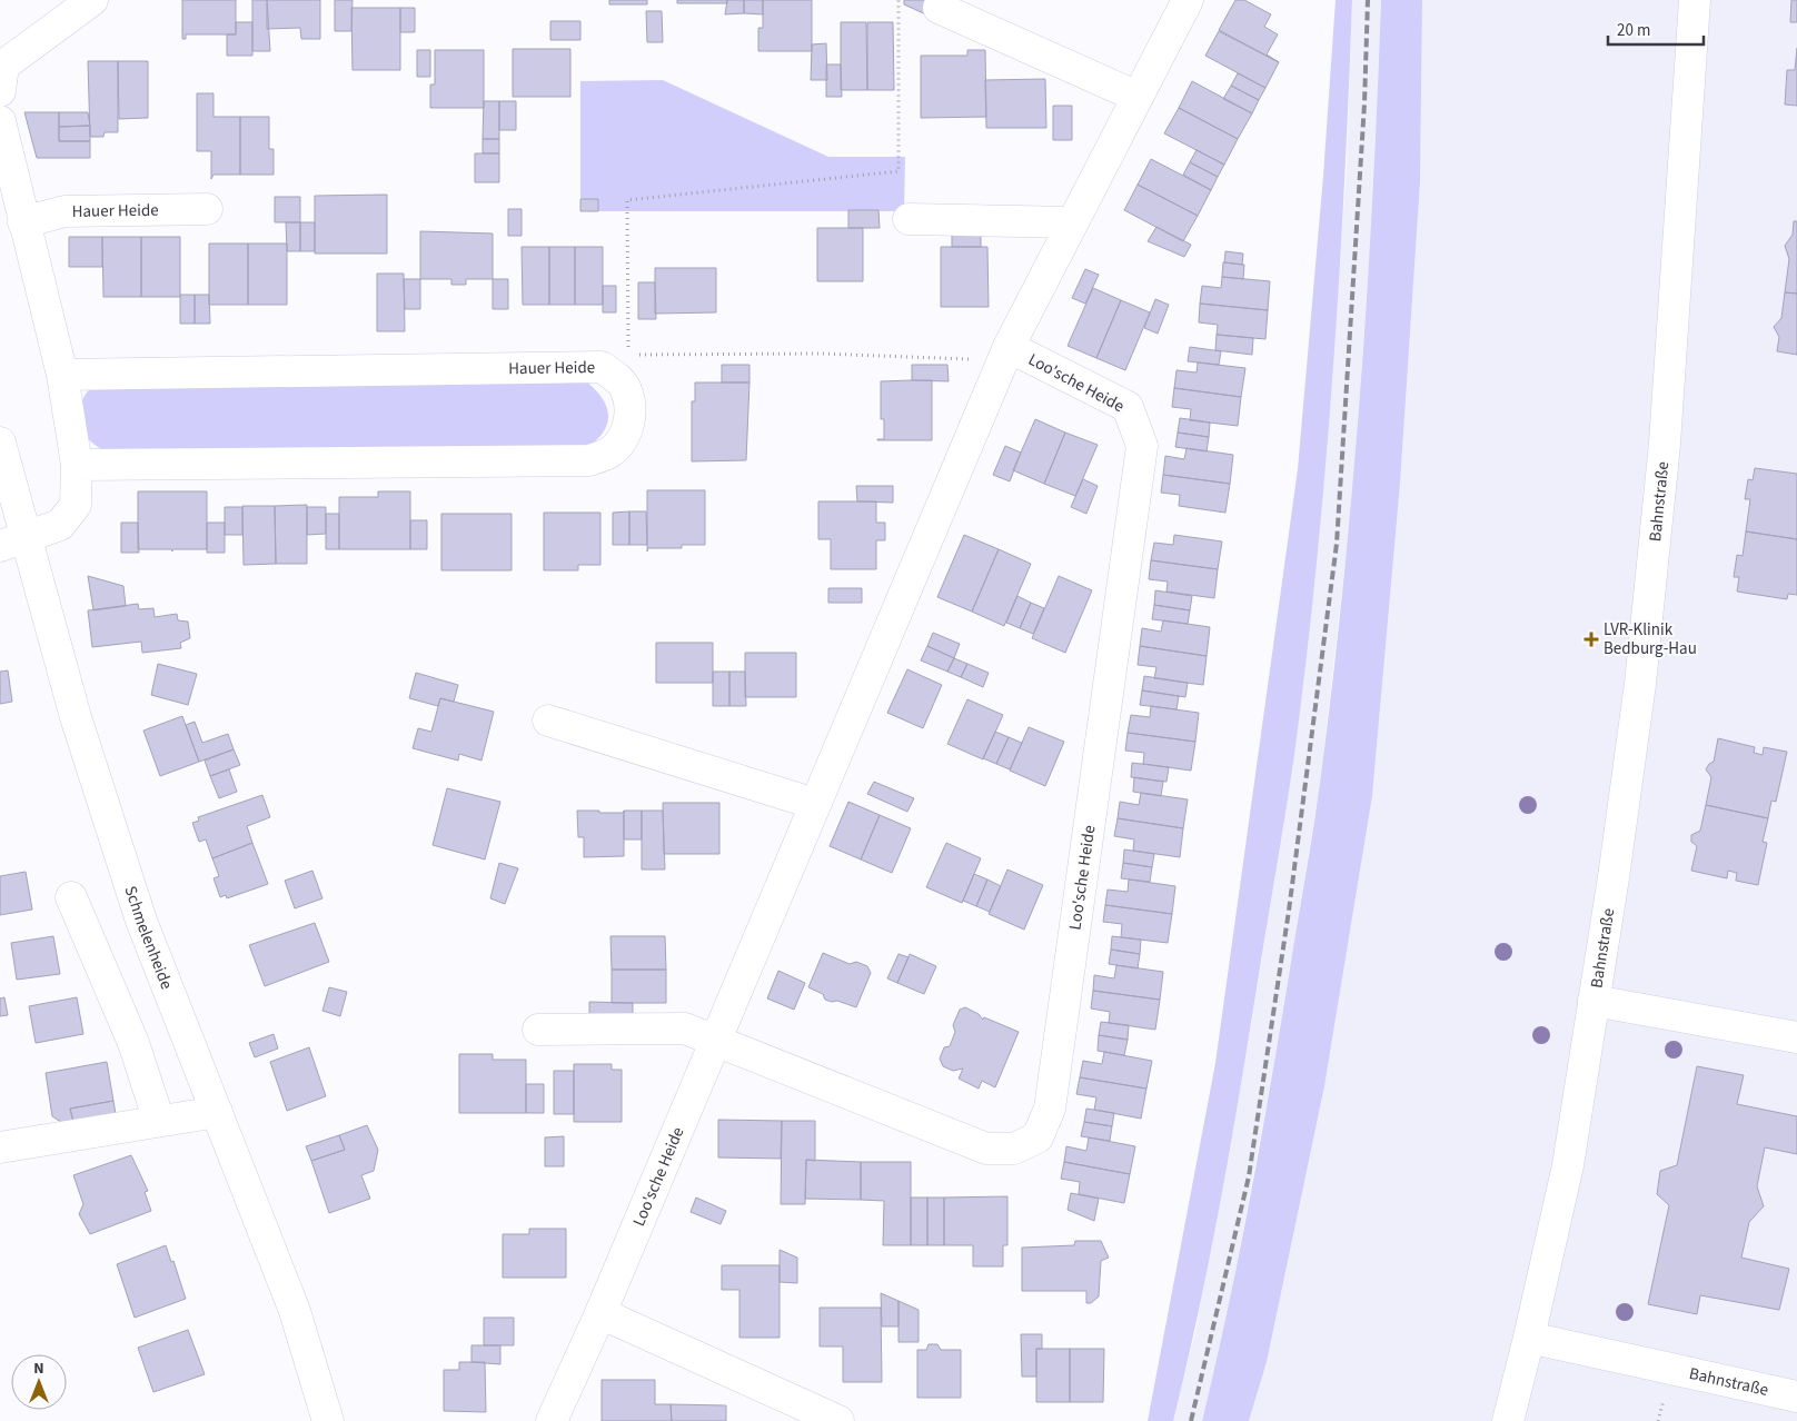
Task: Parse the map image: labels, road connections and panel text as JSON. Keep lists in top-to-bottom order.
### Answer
{
  "streets": {
    "street": [
      "Hauer Heide",
      "Loo'sche Heide",
      "Bahnstraße",
      "Schmelenheide"
    ]
  },
  "places": {
    "health": ["LVR-Klinik Bedburg-Hau"]
  },
  "scale_bar": "20 m",
  "north": "top"
}
